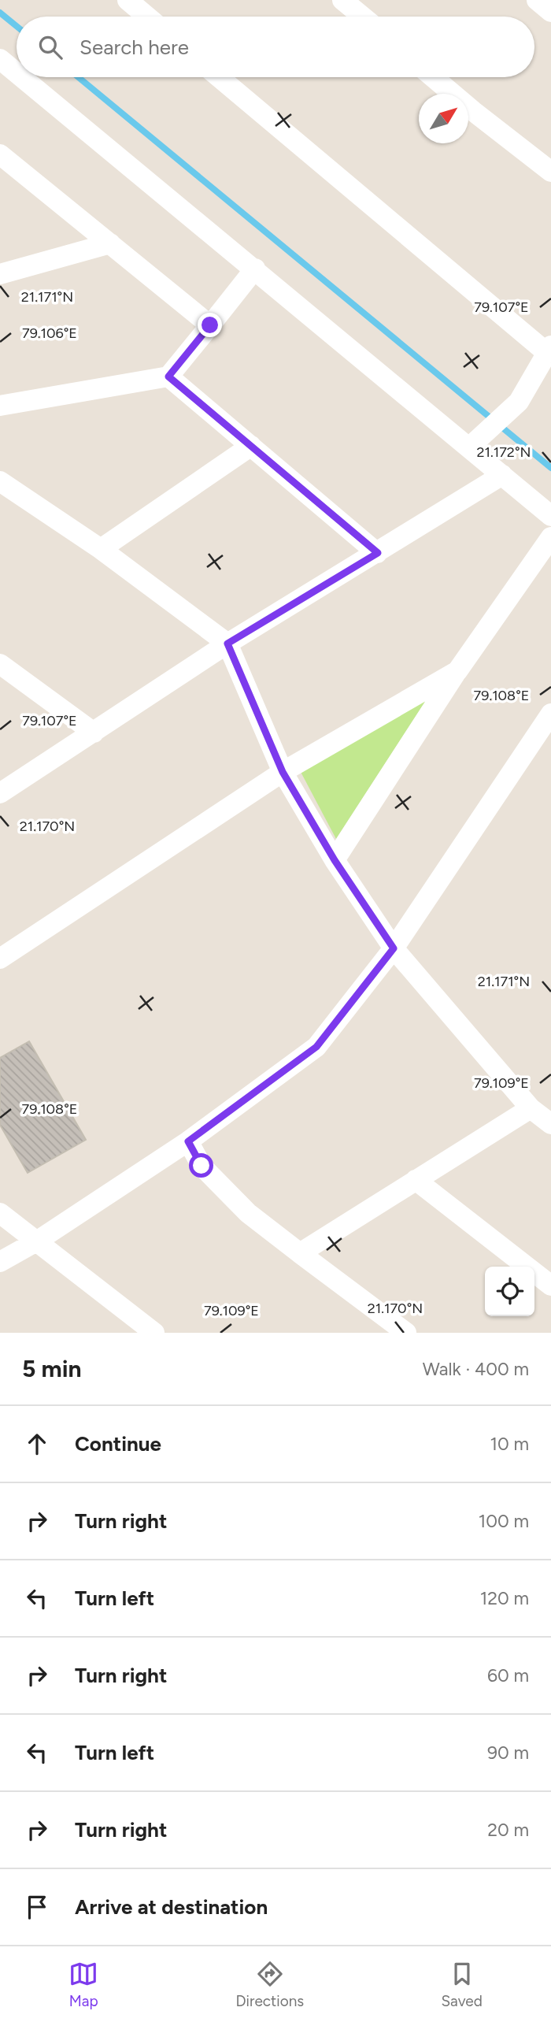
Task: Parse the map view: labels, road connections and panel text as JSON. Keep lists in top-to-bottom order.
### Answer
{
  "north": "top right",
  "page": {
    "search": "Search here",
    "heading": ["5 min", "Walk · 400 m"],
    "list": [
      ["Continue", "10 m"],
      ["Turn right", "100 m"],
      ["Turn left", "120 m"],
      ["Turn right", "60 m"],
      ["Turn left", "90 m"],
      ["Turn right", "20 m"],
      "Arrive at destination"
    ],
    "nav": ["Map", "Directions", "Saved"]
  },
  "coordinates": [
    "21.171°N",
    "79.107°E",
    "79.106°E",
    "21.172°N",
    "79.108°E",
    "21.170°N",
    "79.109°E"
  ]
}
